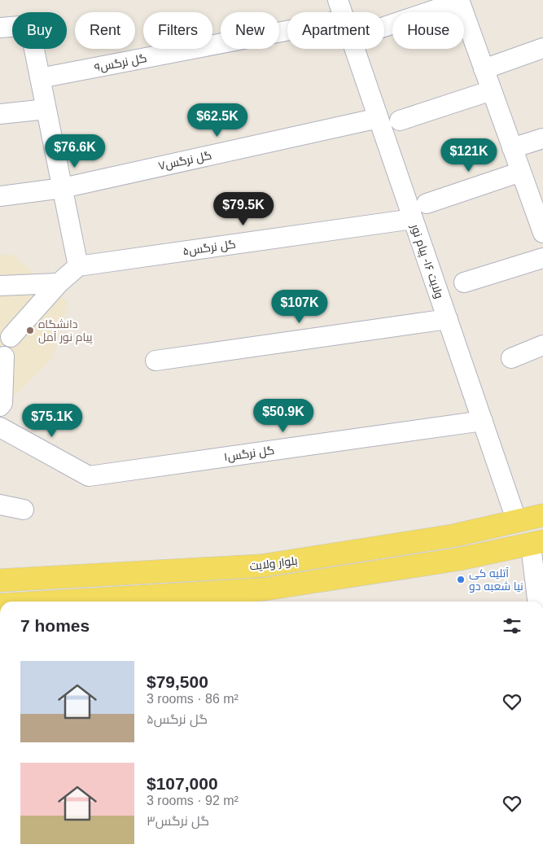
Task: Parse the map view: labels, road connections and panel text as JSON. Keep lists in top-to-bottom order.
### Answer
{
  "streets": {
    "main road": ["بلوار ولایت"],
    "street": [
      "گل نرگس۹",
      "گل نرگس۷",
      "گل نرگس۵",
      "ولایت ۱۶- پیام نور",
      "گل نرگس۱"
    ]
  },
  "crossings": [
    ["گل نرگس۷", "ولایت ۱۶- پیام نور"],
    ["گل نرگس۵", "ولایت ۱۶- پیام نور"],
    ["ولایت ۱۶- پیام نور", "گل نرگس۱"],
    ["ولایت ۱۶- پیام نور", "بلوار ولایت"]
  ],
  "places": ["دانشگاه پیام نور آمل", "آتلیه کی نیا شعبه دو"],
  "page": {
    "chip": [
      "Buy",
      "Rent",
      "Filters",
      "New",
      "Apartment",
      "House"
    ],
    "price": [
      "$62.5K",
      "$76.6K",
      "$121K",
      "$79.5K",
      "$107K",
      "$50.9K",
      "$75.1K"
    ],
    "heading": "7 homes",
    "list": [
      {
        "name": "$79,500",
        "note": "3 rooms · 86 m² · گل نرگس۵"
      },
      {
        "name": "$107,000",
        "note": "3 rooms · 92 m² · گل نرگس۳"
      }
    ]
  }
}
